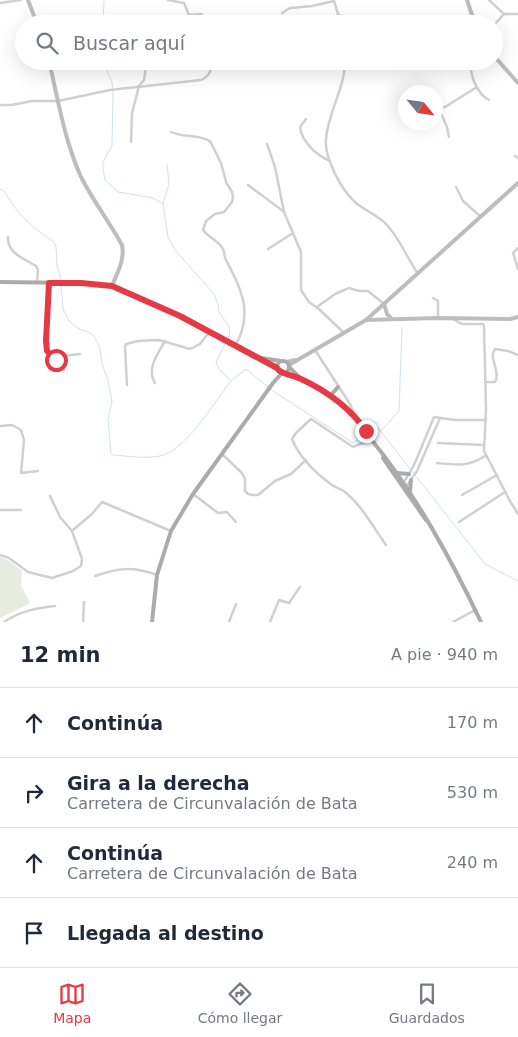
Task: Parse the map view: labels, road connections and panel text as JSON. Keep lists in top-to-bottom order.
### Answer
{
  "north": "bottom right",
  "page": {
    "search": "Buscar aquí",
    "heading": ["12 min", "A pie · 940 m"],
    "list": [
      ["Continúa", "170 m"],
      ["Gira a la derecha", "Carretera de Circunvalación de Bata", "530 m"],
      ["Continúa", "Carretera de Circunvalación de Bata", "240 m"],
      "Llegada al destino"
    ],
    "nav": ["Mapa", "Cómo llegar", "Guardados"]
  }
}
